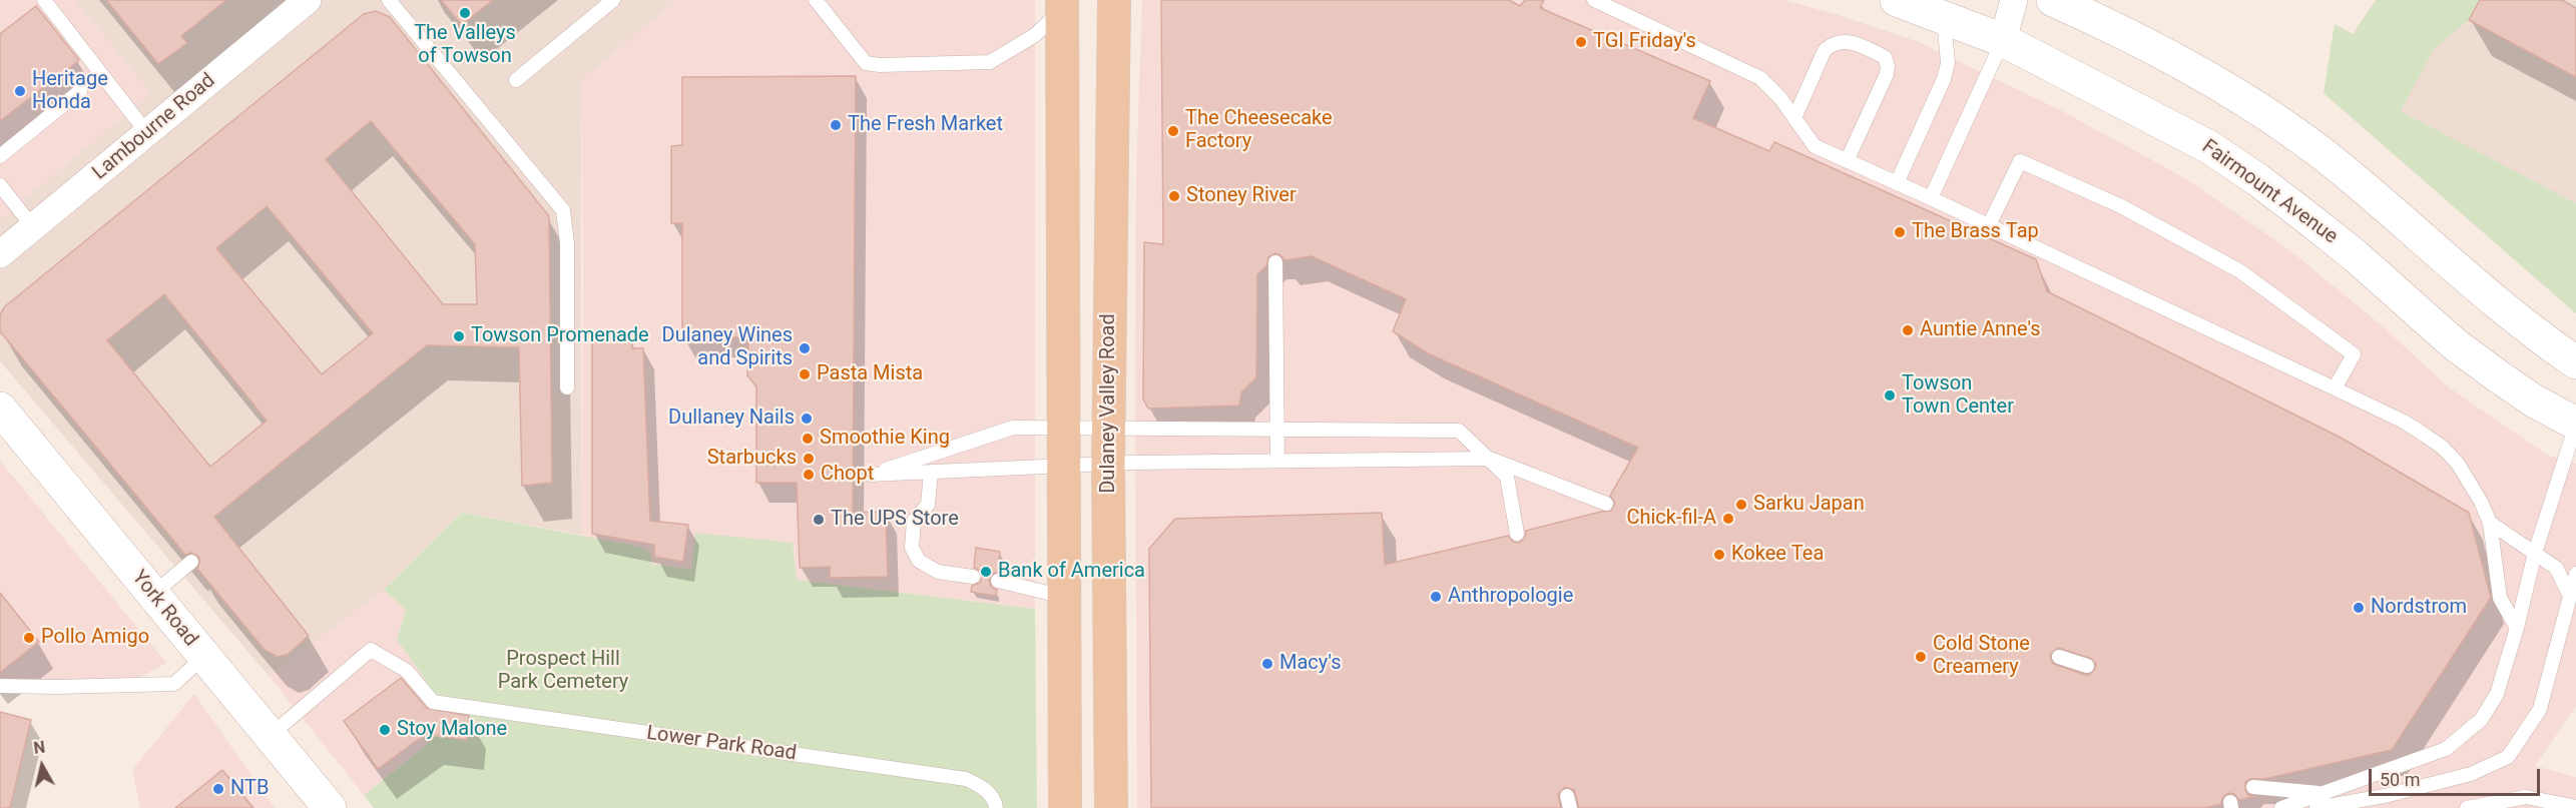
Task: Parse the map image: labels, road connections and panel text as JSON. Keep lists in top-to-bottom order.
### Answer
{
  "streets": {
    "main road": ["Fairmount Avenue", "Dulaney Valley Road", "York Road"],
    "street": ["Lambourne Road"],
    "lane": ["Lower Park Road"]
  },
  "crossings": [
    ["York Road", "Lower Park Road"]
  ],
  "parks": ["Prospect Hill Park Cemetery"],
  "places": [
    "The Valleys of Towson",
    "TGI Friday's",
    "Heritage Honda",
    "The Fresh Market",
    "The Cheesecake Factory",
    "Stoney River",
    "The Brass Tap",
    "Auntie Anne's",
    "Towson Promenade",
    "Dulaney Wines and Spirits",
    "Pasta Mista",
    "Towson Town Center",
    "Dullaney Nails",
    "Smoothie King",
    "Starbucks",
    "Chopt",
    "Sarku Japan",
    "Chick-fil-A",
    "The UPS Store",
    "Kokee Tea",
    "Bank of America",
    "Anthropologie",
    "Nordstrom",
    "Pollo Amigo",
    "Cold Stone Creamery",
    "Macy's",
    "Stoy Malone",
    "NTB"
  ],
  "scale_bar": "50 m",
  "north": "top"
}
